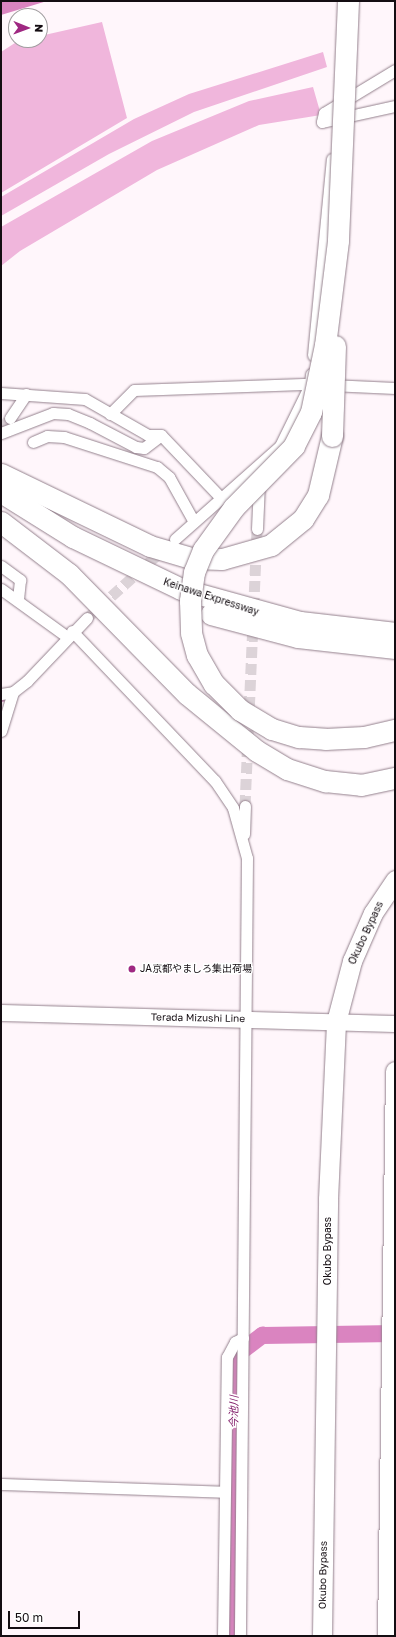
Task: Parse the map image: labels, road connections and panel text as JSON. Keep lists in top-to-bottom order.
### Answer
{
  "streets": {
    "highway": ["Keinawa Expressway", "Okubo Bypass"],
    "main road": ["Terada Mizushi Line"]
  },
  "crossings": [
    ["Okubo Bypass", "Terada Mizushi Line"]
  ],
  "water": ["今池川"],
  "places": ["JA京都やましろ集出荷場"],
  "scale_bar": "50 m",
  "north": "right"
}
